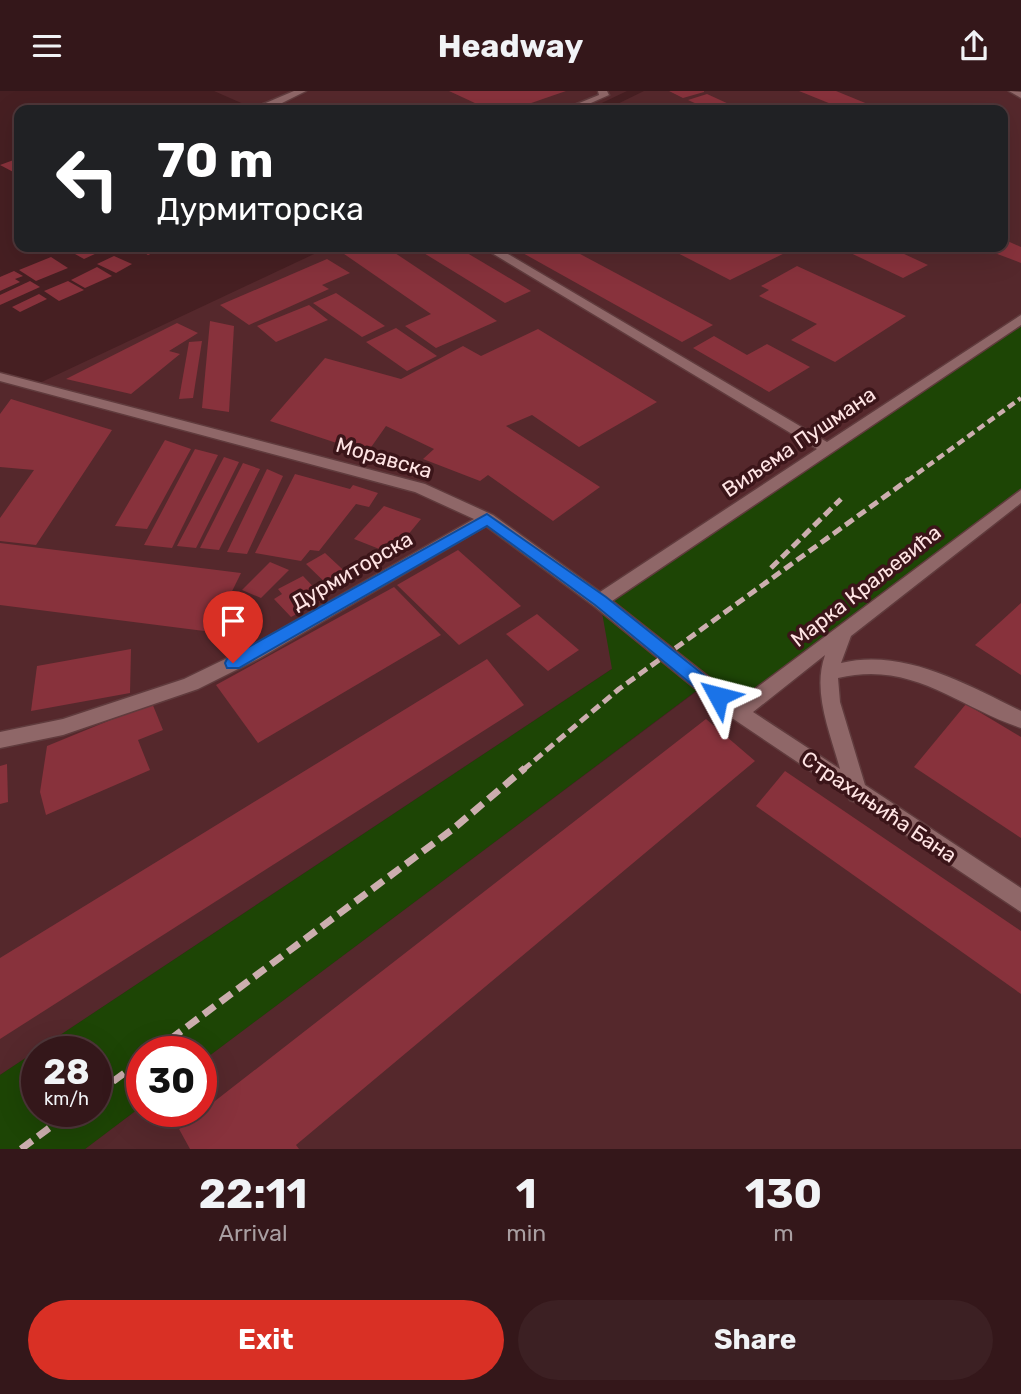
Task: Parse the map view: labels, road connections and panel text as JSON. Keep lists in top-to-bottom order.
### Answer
{
  "streets": {
    "street": [
      "Виљема Пушмана",
      "Моравска",
      "Дурмиторска",
      "Марка Краљевића",
      "Страхињића Бана"
    ]
  },
  "crossings": [
    ["Виљема Пушмана", "Моравска"],
    ["Моравска", "Дурмиторска"],
    ["Моравска", "Марка Краљевића"],
    ["Моравска", "Страхињића Бана"],
    ["Марка Краљевића", "Страхињића Бана"]
  ],
  "page": {
    "header": "Headway",
    "turn": ["70 m", "Дурмиторска"],
    "speed": "28 km/h",
    "limit": "30",
    "eta": [
      "22:11",
      "Arrival",
      "1",
      "min",
      "130",
      "m"
    ],
    "buttons": ["Exit", "Share"]
  }
}
